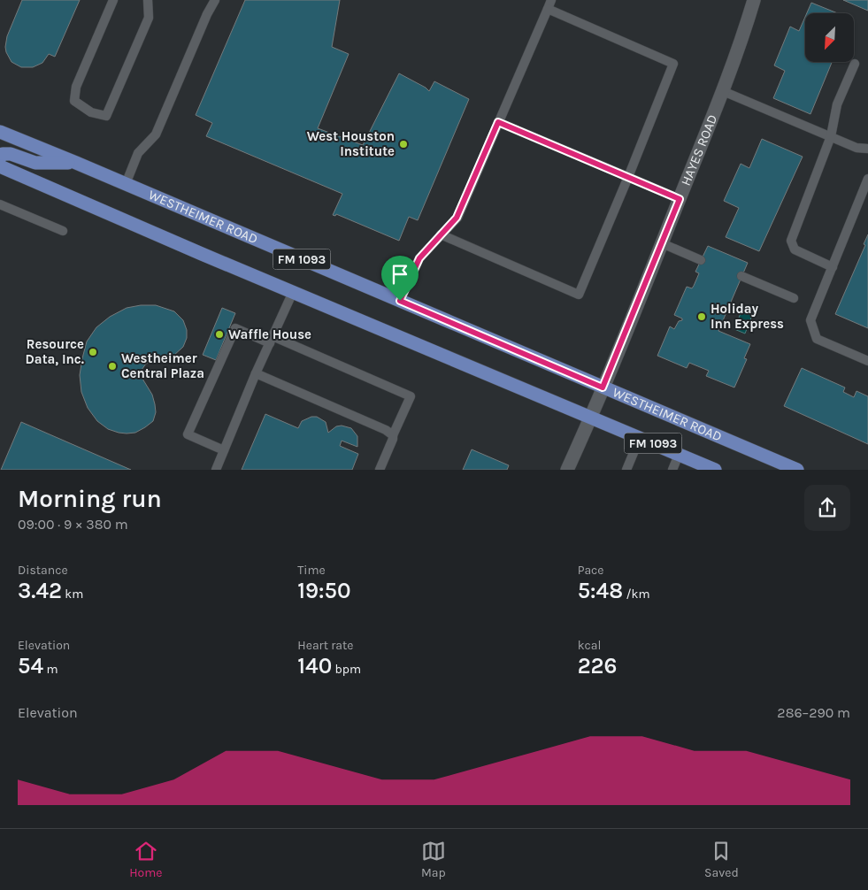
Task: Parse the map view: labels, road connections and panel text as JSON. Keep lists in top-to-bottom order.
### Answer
{
  "streets": {
    "main road": ["WESTHEIMER ROAD", "FM 1093"],
    "street": ["HAYES ROAD"]
  },
  "crossings": [
    ["HAYES ROAD", "WESTHEIMER ROAD"],
    ["HAYES ROAD", "FM 1093"]
  ],
  "places": [
    "West Houston Institute",
    "Holiday Inn Express",
    "Waffle House",
    "Resource Data, Inc.",
    "Westheimer Central Plaza"
  ],
  "north": "bottom left",
  "page": {
    "heading": ["Morning run", "09:00 · 9 × 380 m"],
    "stats": [
      ["Distance", "3.42 km"],
      ["Time", "19:50"],
      ["Pace", "5:48 /km"],
      ["Elevation", "54 m"],
      ["Heart rate", "140 bpm"],
      ["kcal", "226"]
    ],
    "chart": ["Elevation", "286–290 m"],
    "tabs": ["Home", "Map", "Saved"]
  }
}
